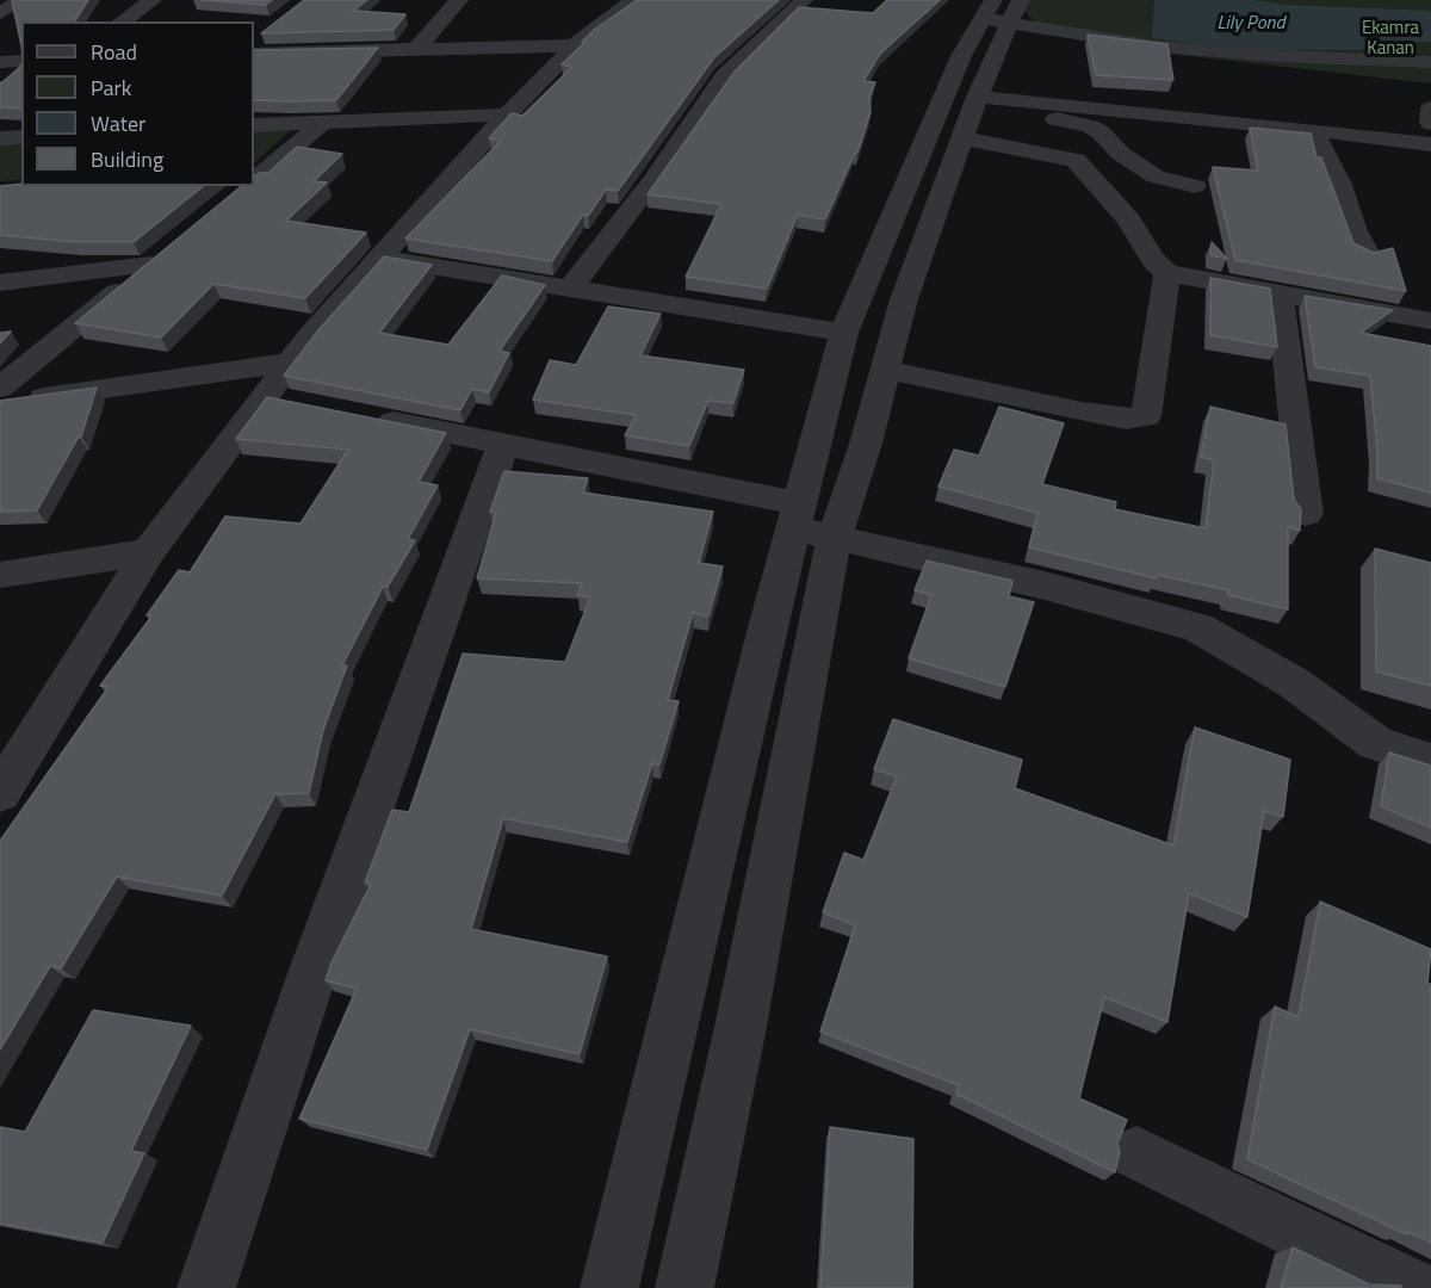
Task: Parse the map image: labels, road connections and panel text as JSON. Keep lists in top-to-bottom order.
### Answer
{
  "water": ["Lily Pond"],
  "parks": ["Ekamra Kanan"],
  "legend": [
    "Road",
    "Park",
    "Water",
    "Building"
  ]
}
